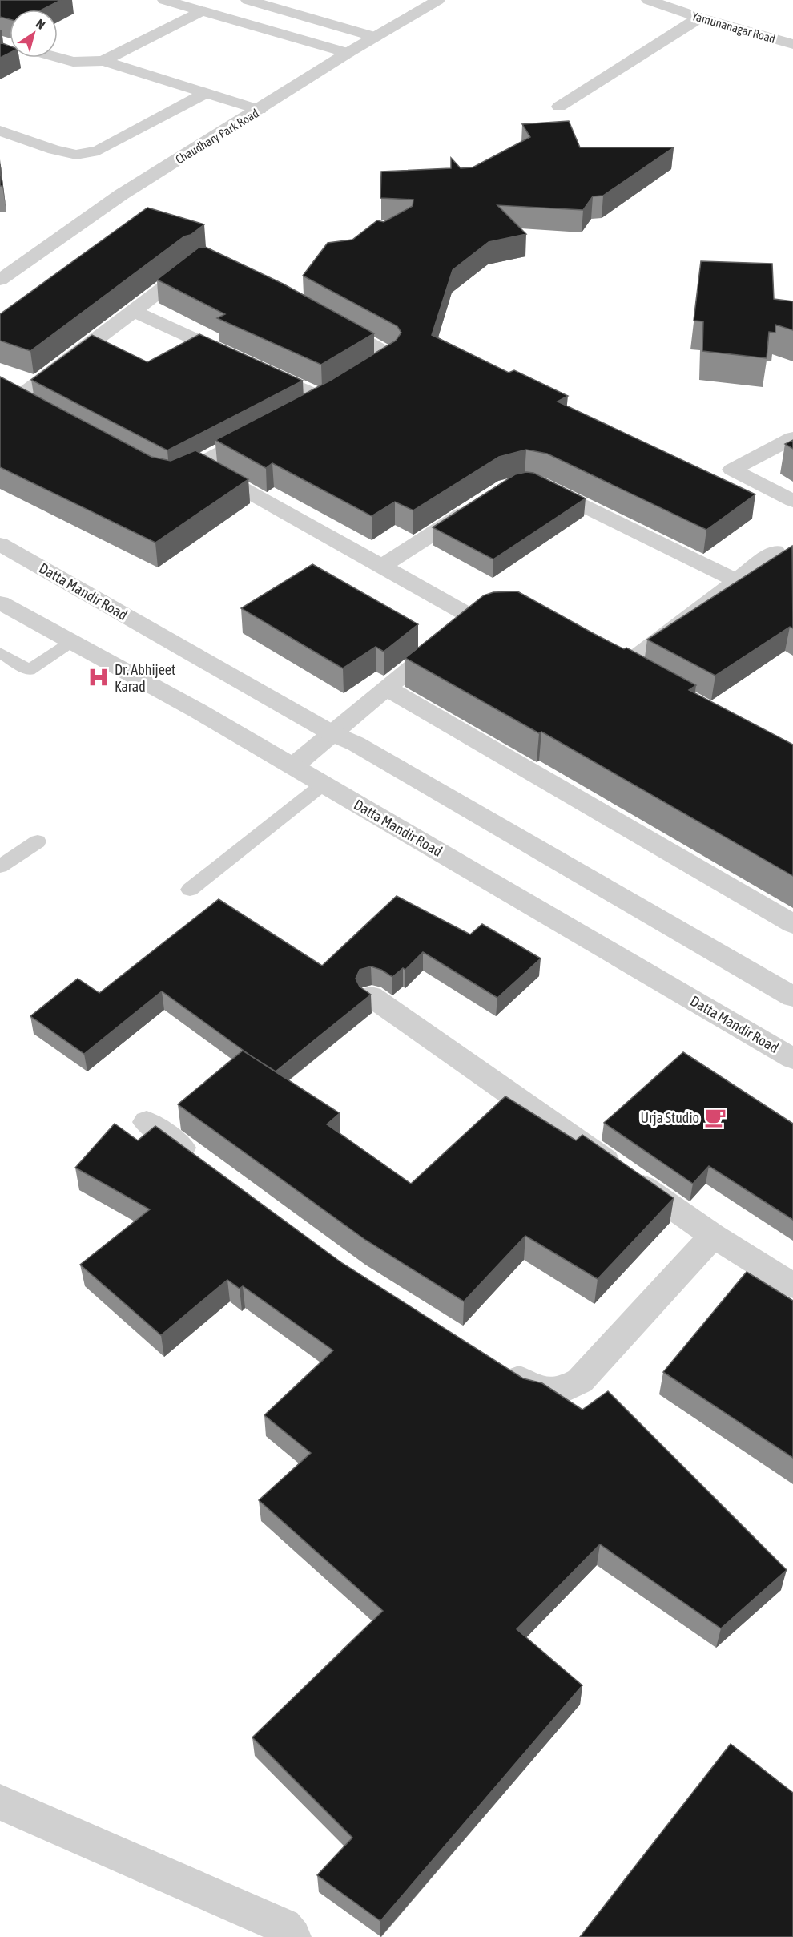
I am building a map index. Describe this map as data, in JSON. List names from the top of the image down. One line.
{"streets":{"street":["Yamunanagar Road","Chaudhary Park Road","Datta Mandir Road"]},"places":{"hospital":["Dr. Abhijeet Karad"],"cafe":["Urja Studio"]},"north":"top right"}
